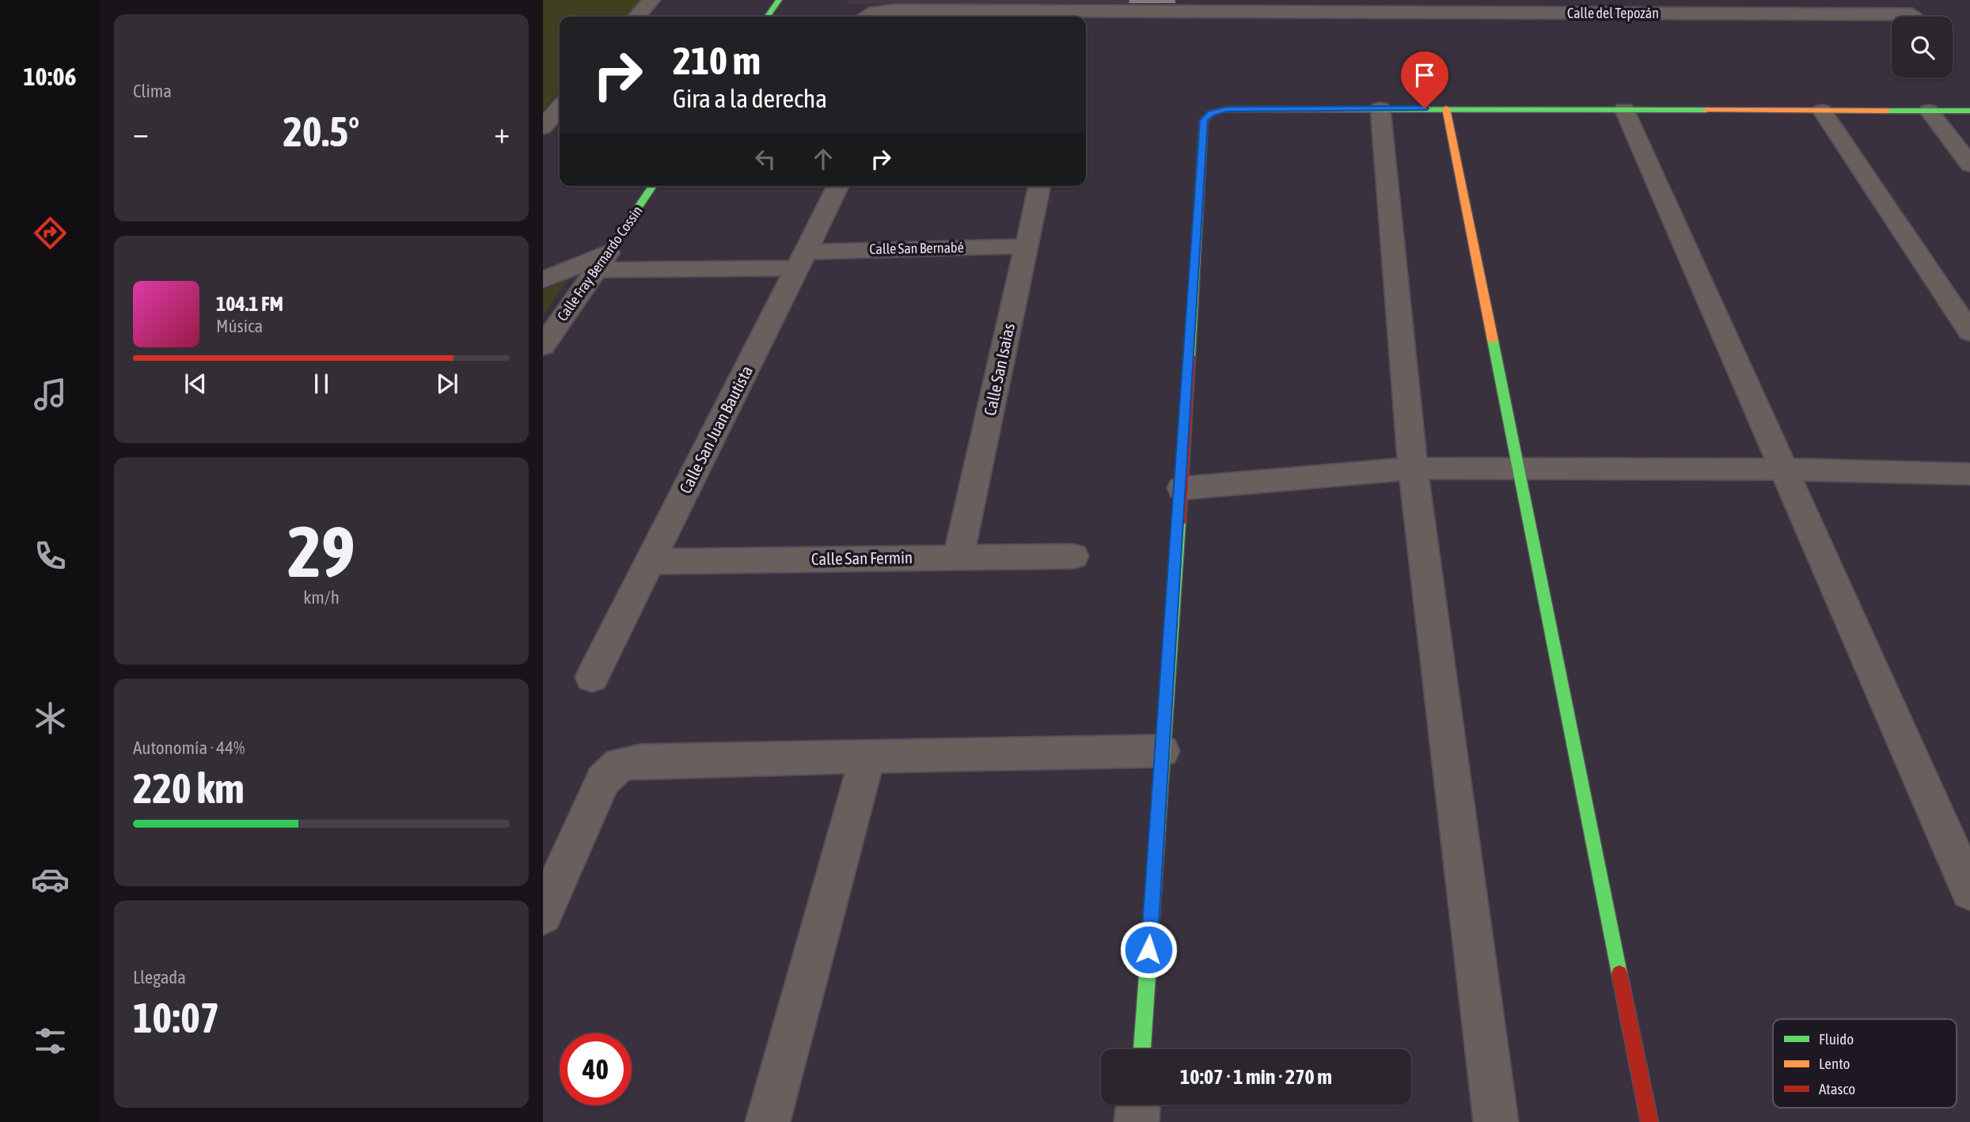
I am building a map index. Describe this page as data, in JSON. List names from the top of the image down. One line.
{"streets":{"street":["Calle del Tepozán","Calle San Bernabé","Calle Fray Bernardo Cossin","Calle San Isaias","Calle San Juan Bautista","Calle San Fermin"]},"crossings":[["Calle San Bernabé","Calle Fray Bernardo Cossin"],["Calle San Bernabé","Calle San Isaias"],["Calle San Bernabé","Calle San Juan Bautista"],["Calle San Isaias","Calle San Fermin"],["Calle San Juan Bautista","Calle San Fermin"]],"legend":["Fluido","Lento","Atasco"],"page":{"tabs":"10:06","tile":["Clima",["29","km/h"],["Autonomía · 44%","220 km"],["Llegada","10:07"]],"turn":["210 m","Gira a la derecha"],"heat":["−","20.5°","+"],"song":["104.1 FM","Música"],"limit":"40","trip":"10:07 · 1 min · 270 m"}}
